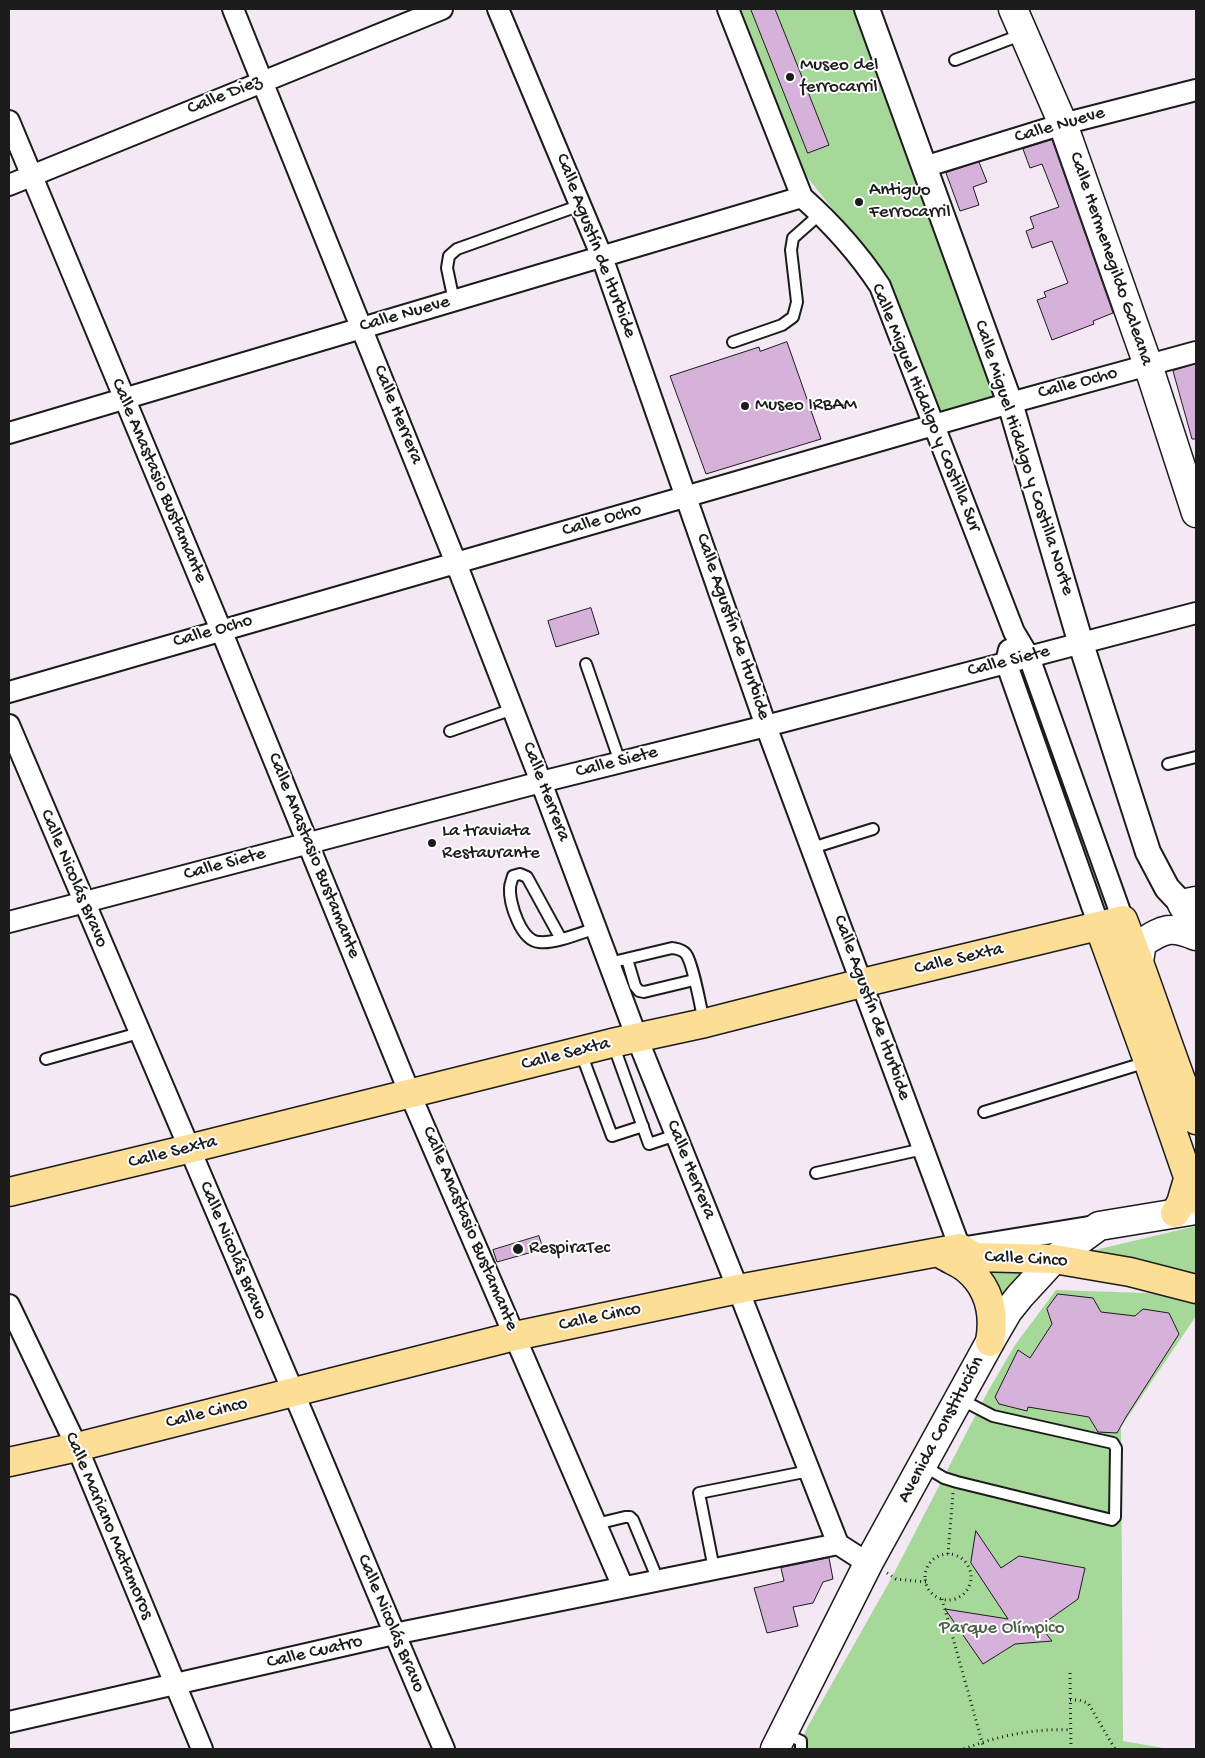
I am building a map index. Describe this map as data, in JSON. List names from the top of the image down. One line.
{"streets":{"main road":["Calle Hermenegildo Galeana","Calle Sexta","Calle Cinco","Avenida Constitución"],"street":["Calle Diez","Calle Nueve","Calle Agustín de Iturbide","Calle Ocho","Calle Miguel Hidalgo y Costilla Sur","Calle Herrera","Calle Miguel Hidalgo y Costilla Norte","Calle Anastasio Bustamante","Calle Siete","Calle Nicolás Bravo","Calle Mariano Matamoros","Calle Cuatro"]},"crossings":[["Calle Diez","Calle Herrera"],["Calle Diez","Calle Anastasio Bustamante"],["Calle Nueve","Calle Agustín de Iturbide"],["Calle Nueve","Calle Hermenegildo Galeana"],["Calle Nueve","Calle Miguel Hidalgo y Costilla Sur"],["Calle Nueve","Calle Herrera"],["Calle Nueve","Calle Miguel Hidalgo y Costilla Norte"],["Calle Nueve","Calle Anastasio Bustamante"],["Calle Agustín de Iturbide","Calle Ocho"],["Calle Agustín de Iturbide","Calle Siete"],["Calle Agustín de Iturbide","Calle Sexta"],["Calle Agustín de Iturbide","Calle Cinco"],["Calle Hermenegildo Galeana","Calle Ocho"],["Calle Ocho","Calle Miguel Hidalgo y Costilla Sur"],["Calle Ocho","Calle Herrera"],["Calle Ocho","Calle Miguel Hidalgo y Costilla Norte"],["Calle Ocho","Calle Anastasio Bustamante"],["Calle Miguel Hidalgo y Costilla Sur","Calle Siete"],["Calle Miguel Hidalgo y Costilla Sur","Calle Sexta"],["Calle Herrera","Calle Siete"],["Calle Herrera","Calle Sexta"],["Calle Herrera","Calle Cinco"],["Calle Herrera","Calle Cuatro"],["Calle Miguel Hidalgo y Costilla Norte","Calle Siete"],["Calle Anastasio Bustamante","Calle Siete"],["Calle Anastasio Bustamante","Calle Sexta"],["Calle Anastasio Bustamante","Calle Cinco"],["Calle Anastasio Bustamante","Calle Cuatro"],["Calle Siete","Calle Nicolás Bravo"],["Calle Nicolás Bravo","Calle Sexta"],["Calle Nicolás Bravo","Calle Cinco"],["Calle Nicolás Bravo","Calle Cuatro"],["Calle Cinco","Avenida Constitución"],["Calle Cinco","Calle Mariano Matamoros"],["Calle Mariano Matamoros","Calle Cuatro"]],"parks":["Parque Olímpico"],"places":["Museo del ferrocarril","Antiguo Ferrocarril","Museo IRBAM","La traviata Restaurante","RespiraTec"]}
